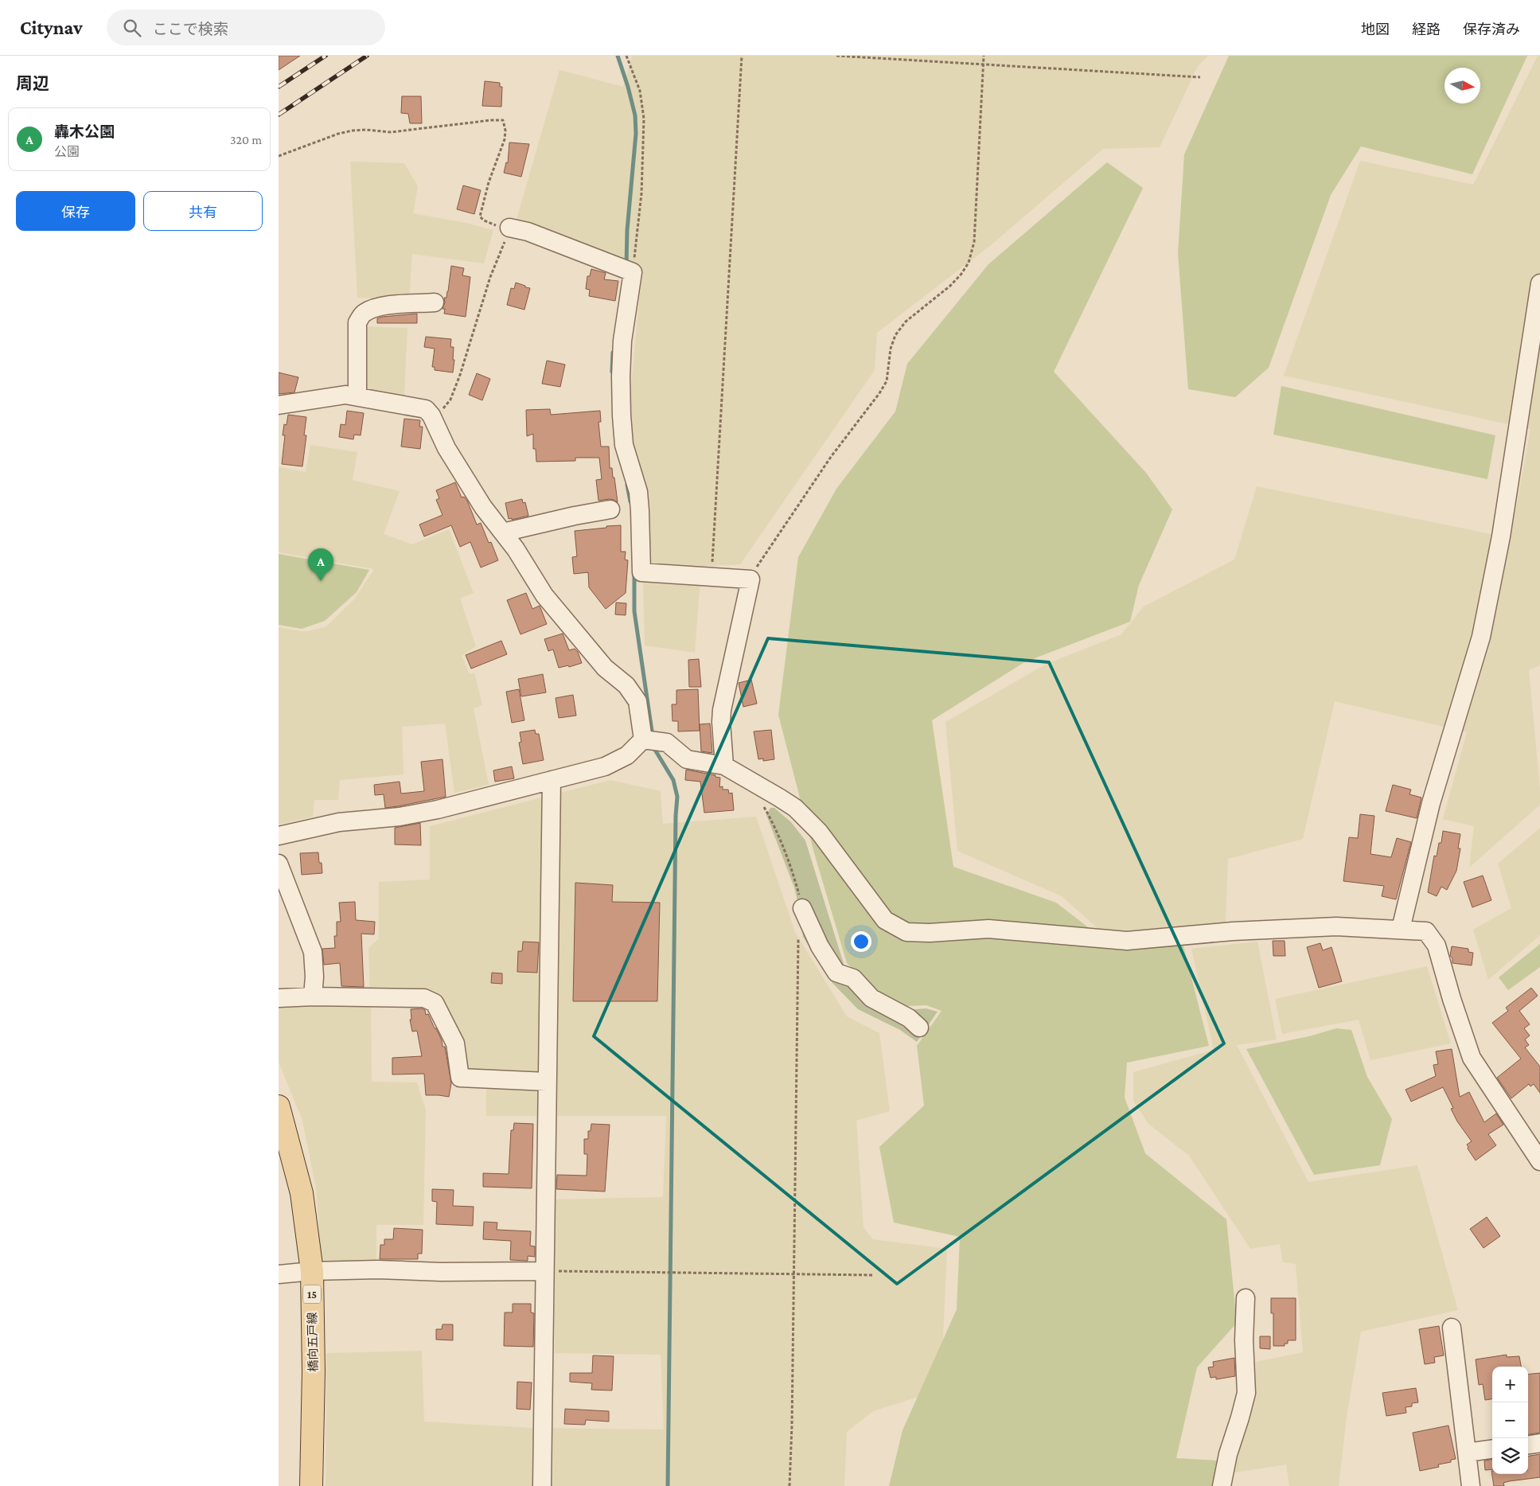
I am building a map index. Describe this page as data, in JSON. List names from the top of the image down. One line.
{"streets":{"main road":["15","橋向五戸線"]},"north":"right","page":{"header":"Citynav","search":"ここで検索","nav":["地図","経路","保存済み"],"heading":"周辺","list":[{"mark":"A","name":"轟木公園","note":"公園","value":"320 m"}],"buttons":["保存","共有"],"pins":"A","map_buttons":["+","−"]}}
